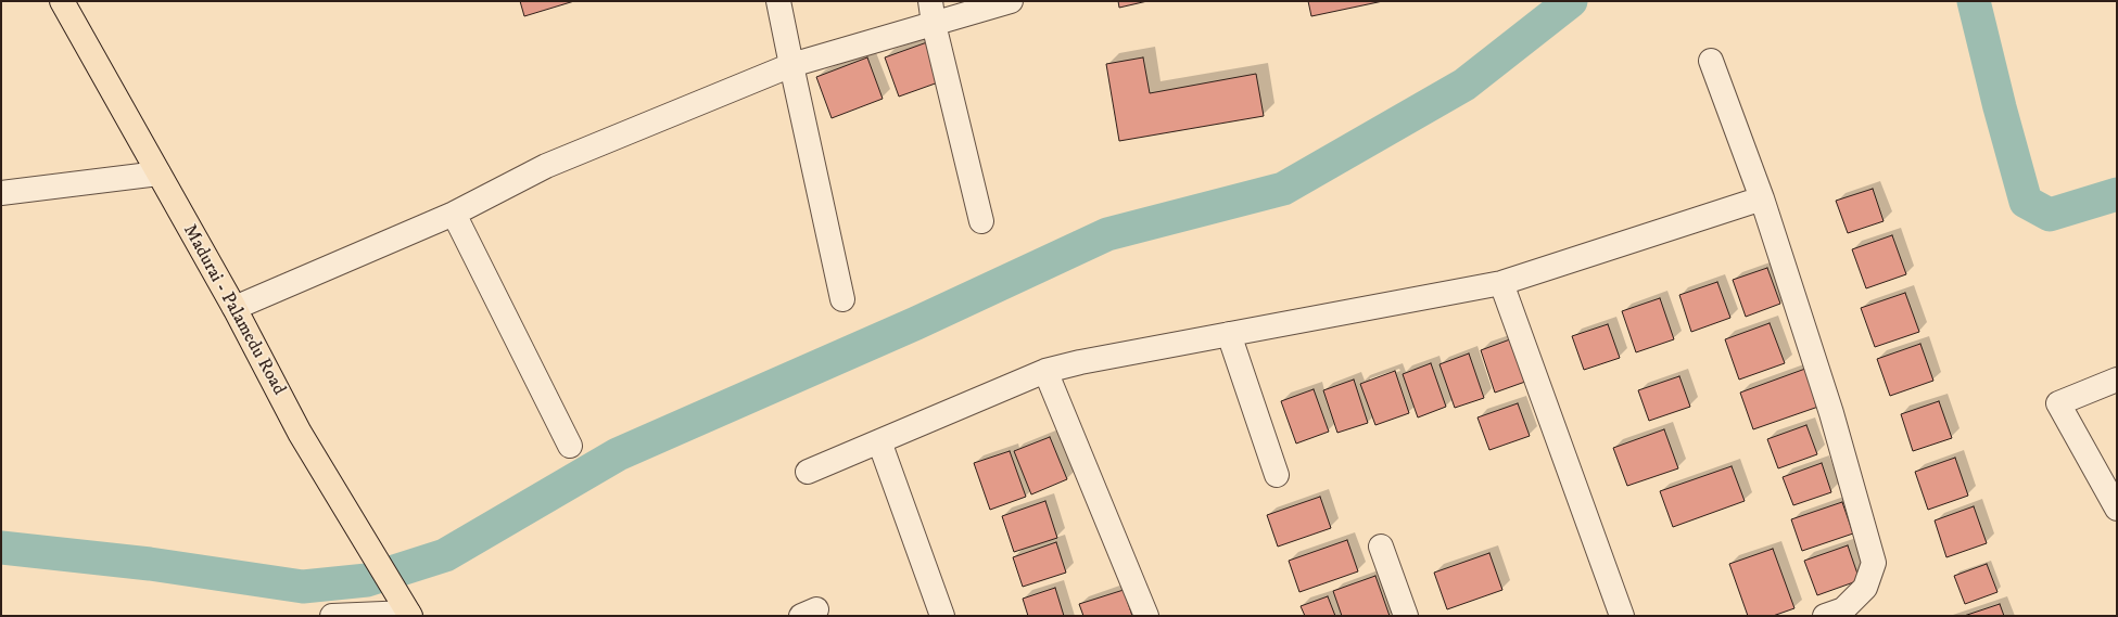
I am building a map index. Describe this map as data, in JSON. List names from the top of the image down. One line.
{"streets":{"main road":["Madurai - Palamedu Road"]}}
